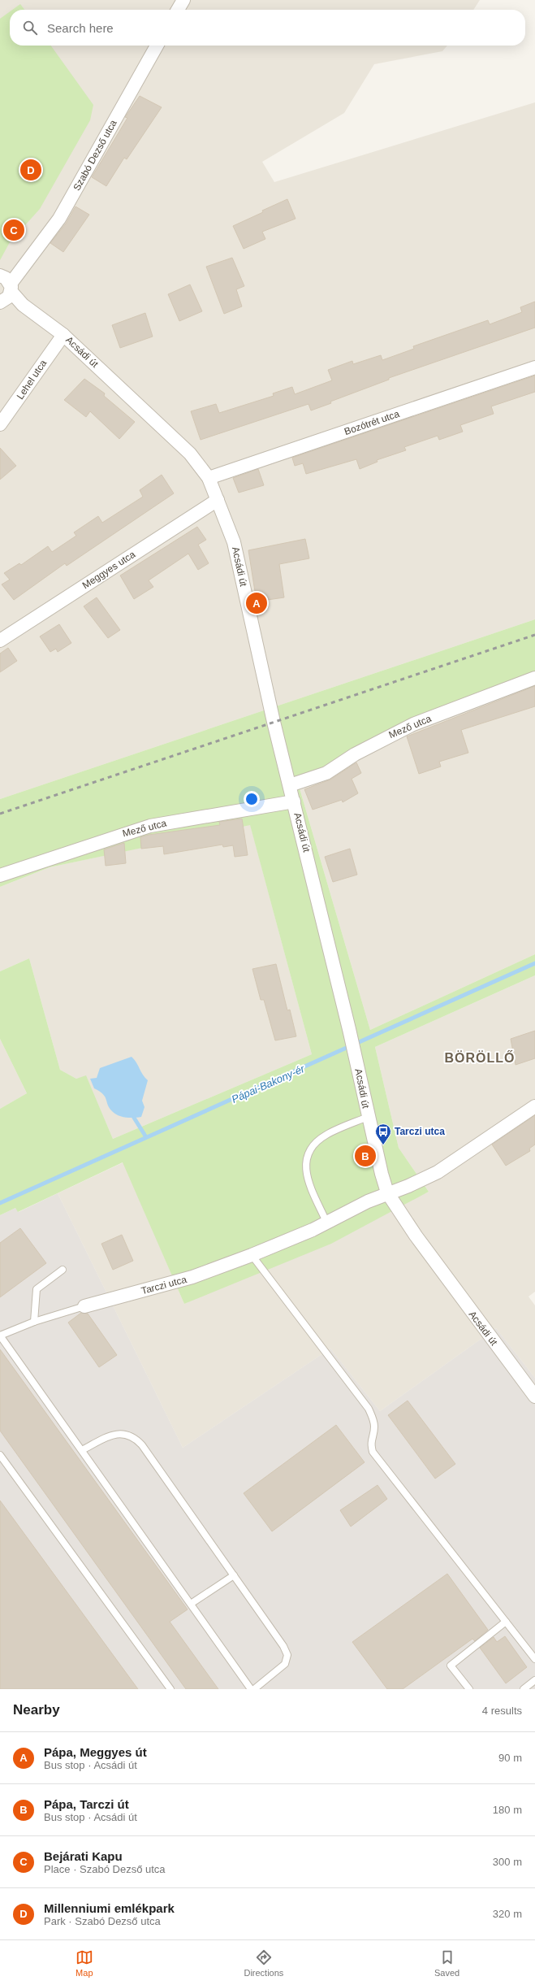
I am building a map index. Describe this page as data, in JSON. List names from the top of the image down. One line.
{"streets":{"street":["Szabó Dezső utca","Acsádi út","Lehel utca","Bozótrét utca","Meggyes utca","Mező utca","Tarczi utca"]},"crossings":[["Szabó Dezső utca","Acsádi út"],["Acsádi út","Lehel utca"],["Acsádi út","Bozótrét utca"],["Acsádi út","Meggyes utca"],["Acsádi út","Mező utca"],["Acsádi út","Tarczi utca"]],"districts":["BÖRÖLLŐ"],"water":["Pápai-Bakony-ér"],"places":{"bus stop":["Tarczi utca"]},"page":{"search":"Search here","pins":["D","C","A","B"],"heading":["Nearby","4 results"],"list":[{"mark":"A","name":"Pápa, Meggyes út","note":"Bus stop · Acsádi út","value":"90 m"},{"mark":"B","name":"Pápa, Tarczi út","note":"Bus stop · Acsádi út","value":"180 m"},{"mark":"C","name":"Bejárati Kapu","note":"Place · Szabó Dezső utca","value":"300 m"},{"mark":"D","name":"Millenniumi emlékpark","note":"Park · Szabó Dezső utca","value":"320 m"}],"nav":["Map","Directions","Saved"]}}
